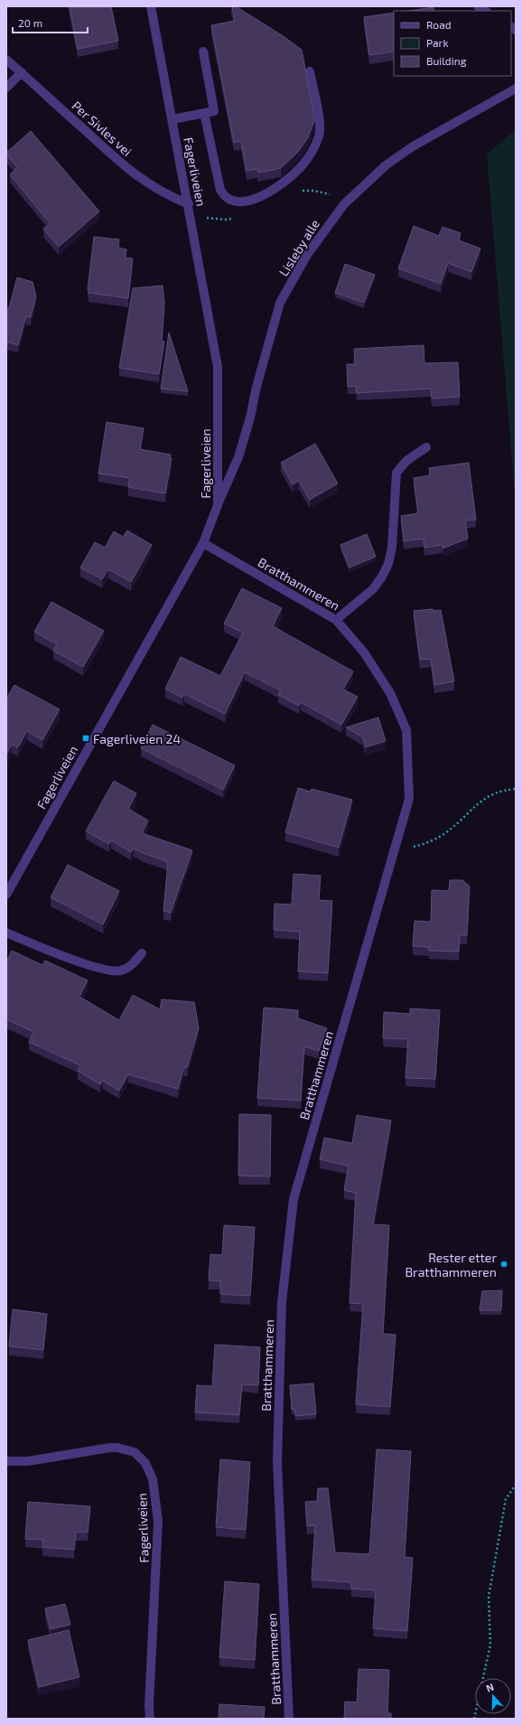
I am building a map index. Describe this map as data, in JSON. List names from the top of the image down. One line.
{"streets":{"street":["Per Sivles vei","Fagerliveien","Lisleby alle","Bratthammeren"]},"crossings":[["Per Sivles vei","Fagerliveien"],["Fagerliveien","Lisleby alle"],["Fagerliveien","Bratthammeren"]],"places":{"transit":["Fagerliveien 24"],"other":["Rester etter Bratthammeren"]},"legend":["Road","Park","Building"],"scale_bar":"20 m","north":"top"}
